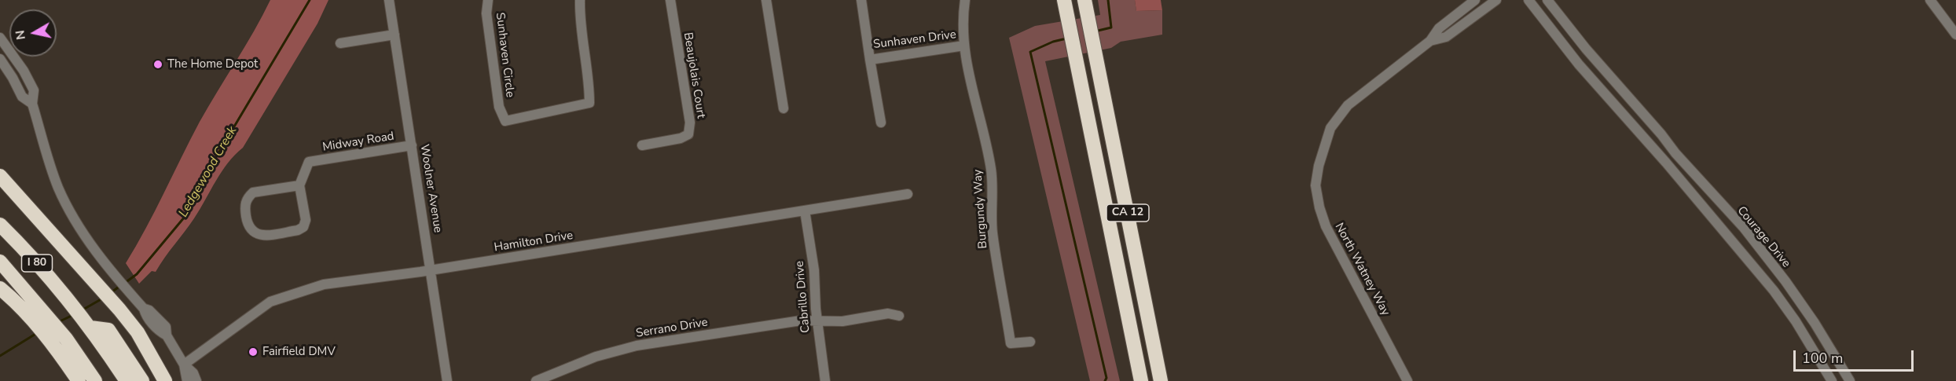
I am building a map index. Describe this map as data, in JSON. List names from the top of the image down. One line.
{"streets":{"highway":["CA 12","I 80"],"street":["Sunhaven Drive","Sunhaven Circle","Beaujolais Court","Midway Road","Woolner Avenue","Burgundy Way","Courage Drive","Hamilton Drive","North Watney Way","Cabrillo Drive","Serrano Drive"]},"crossings":[["Sunhaven Drive","Burgundy Way"],["Midway Road","Woolner Avenue"],["Woolner Avenue","Hamilton Drive"],["Hamilton Drive","Cabrillo Drive"],["Cabrillo Drive","Serrano Drive"]],"water":["Ledgewood Creek"],"places":["The Home Depot","Fairfield DMV"],"scale_bar":"100 m","north":"left"}
